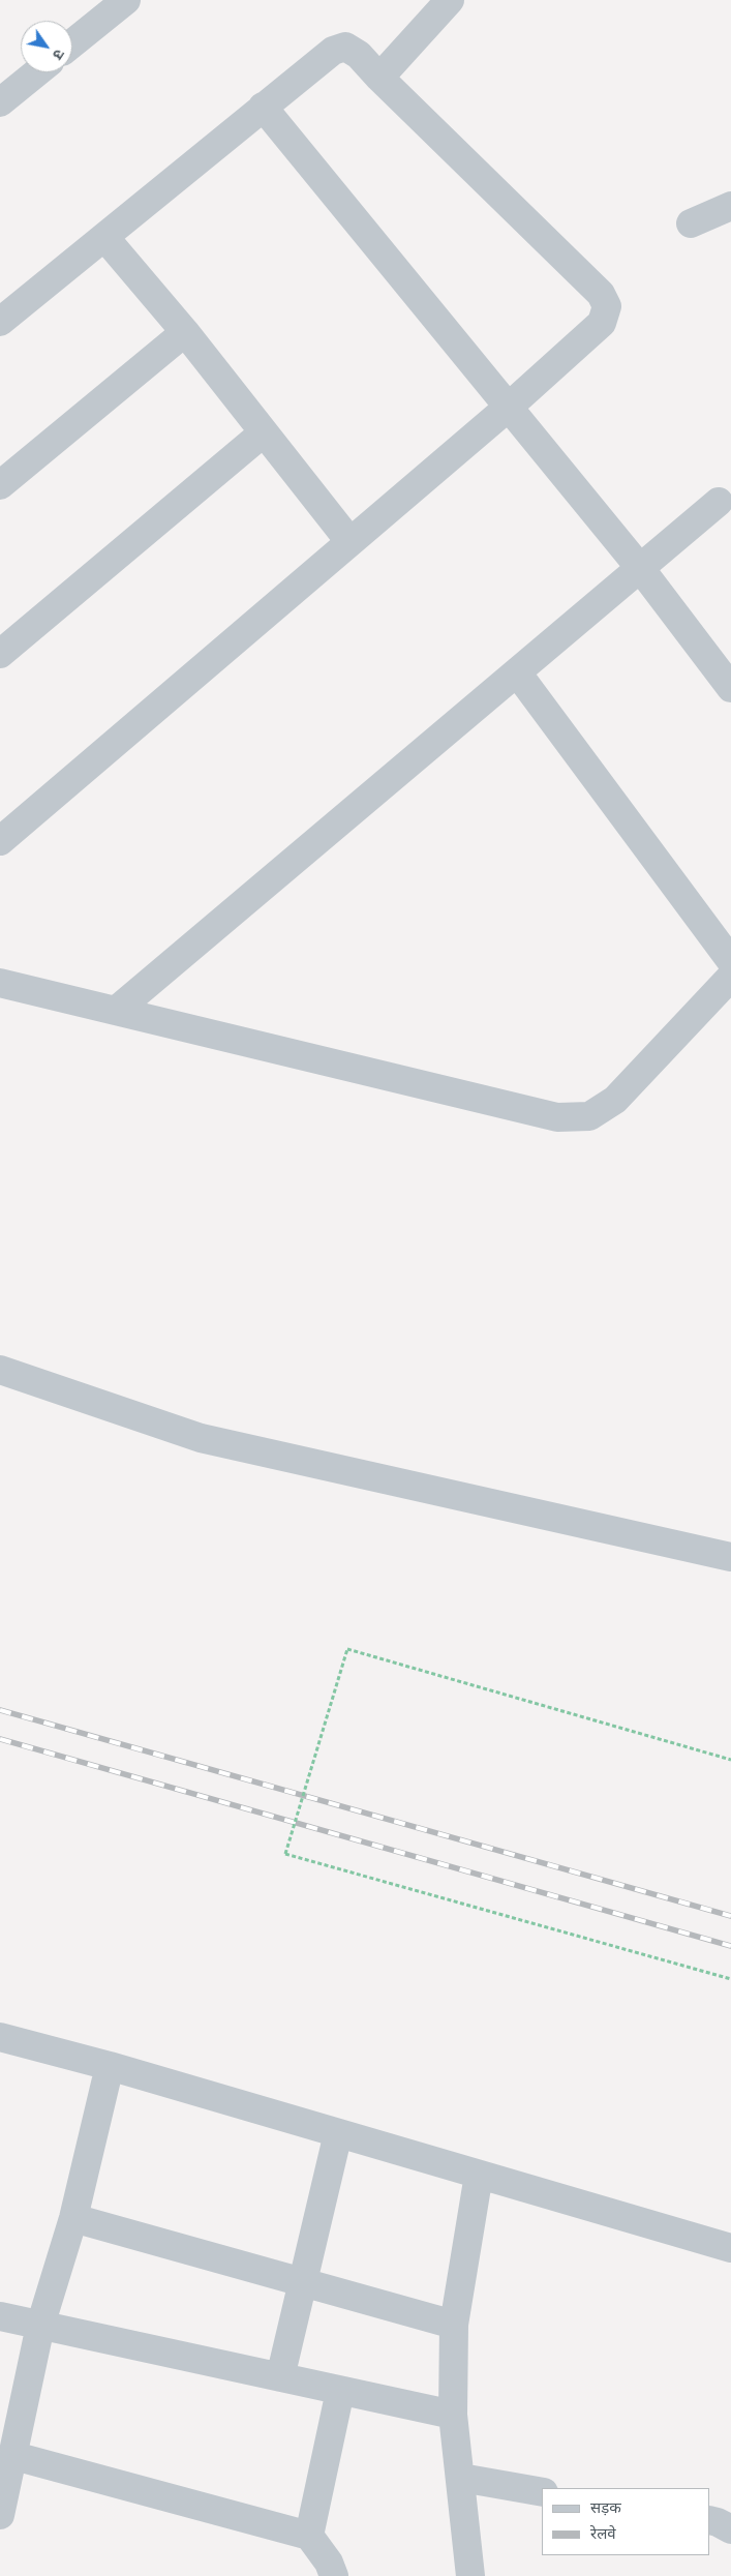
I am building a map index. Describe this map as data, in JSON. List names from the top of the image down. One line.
{"legend":["सड़क","रेलवे"],"north":"bottom right"}
